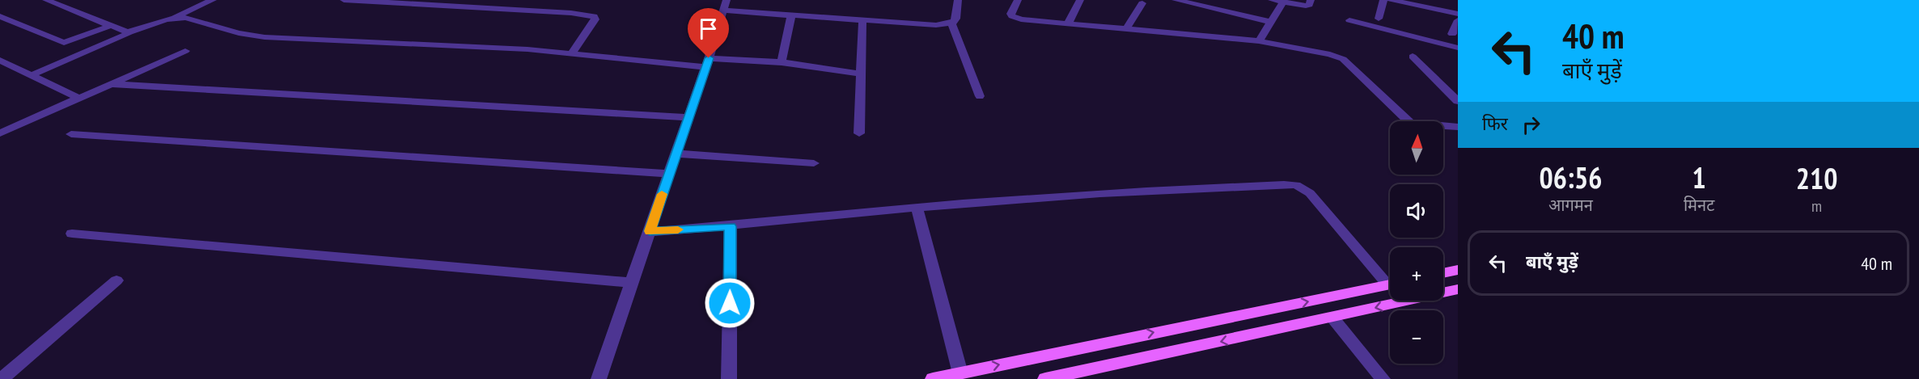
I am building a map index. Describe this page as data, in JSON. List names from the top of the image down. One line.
{"north":"top","page":{"turn":["40 m","बाएँ मुड़ें"],"then":"फिर","map_buttons":["+","−"],"eta":["06:56","आगमन","1","मिनट","210","m"],"list":[{"name":"बाएँ मुड़ें","value":"40 m"}]}}
